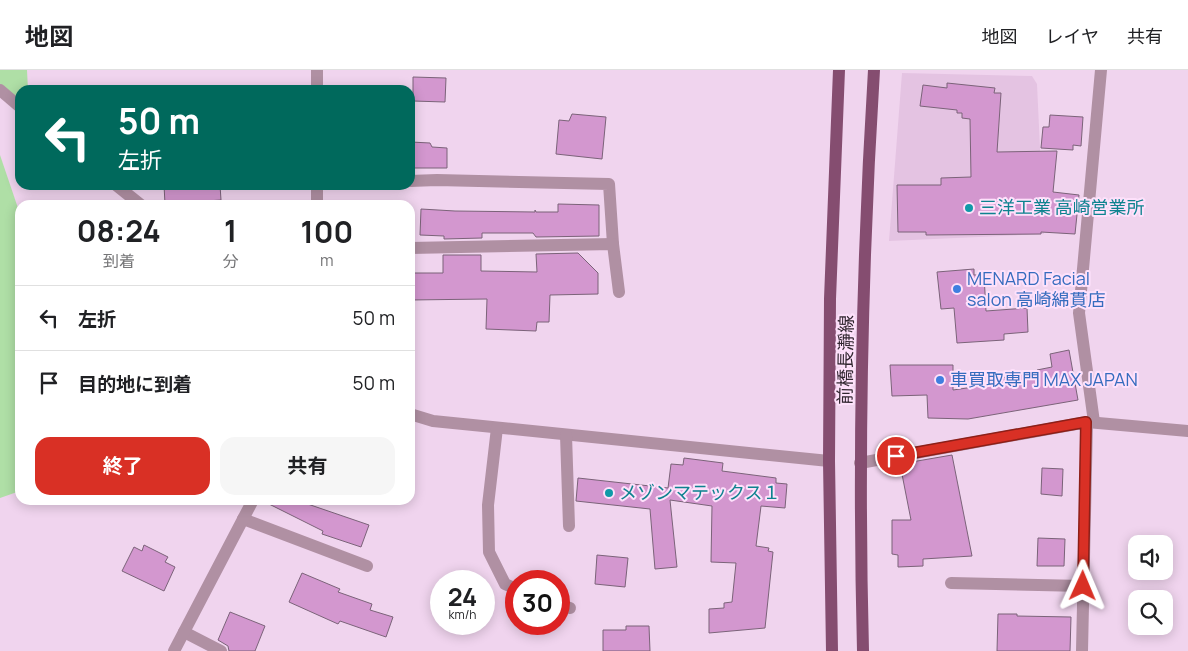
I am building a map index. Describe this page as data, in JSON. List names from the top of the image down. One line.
{"streets":{"main road":["前橋長瀞線"]},"places":["三洋工業 高崎営業所","MENARD Facial salon 高崎綿貫店","車買取専門 MAX JAPAN","メゾンマテックス１"],"page":{"header":"地図","nav":["地図","レイヤ","共有"],"turn":["50 m","左折"],"eta":["08:24","到着","1","分","100","m"],"list":[{"name":"左折","value":"50 m"},{"name":"目的地に到着","value":"50 m"}],"buttons":["終了","共有"],"speed":"24 km/h","limit":"30"}}
